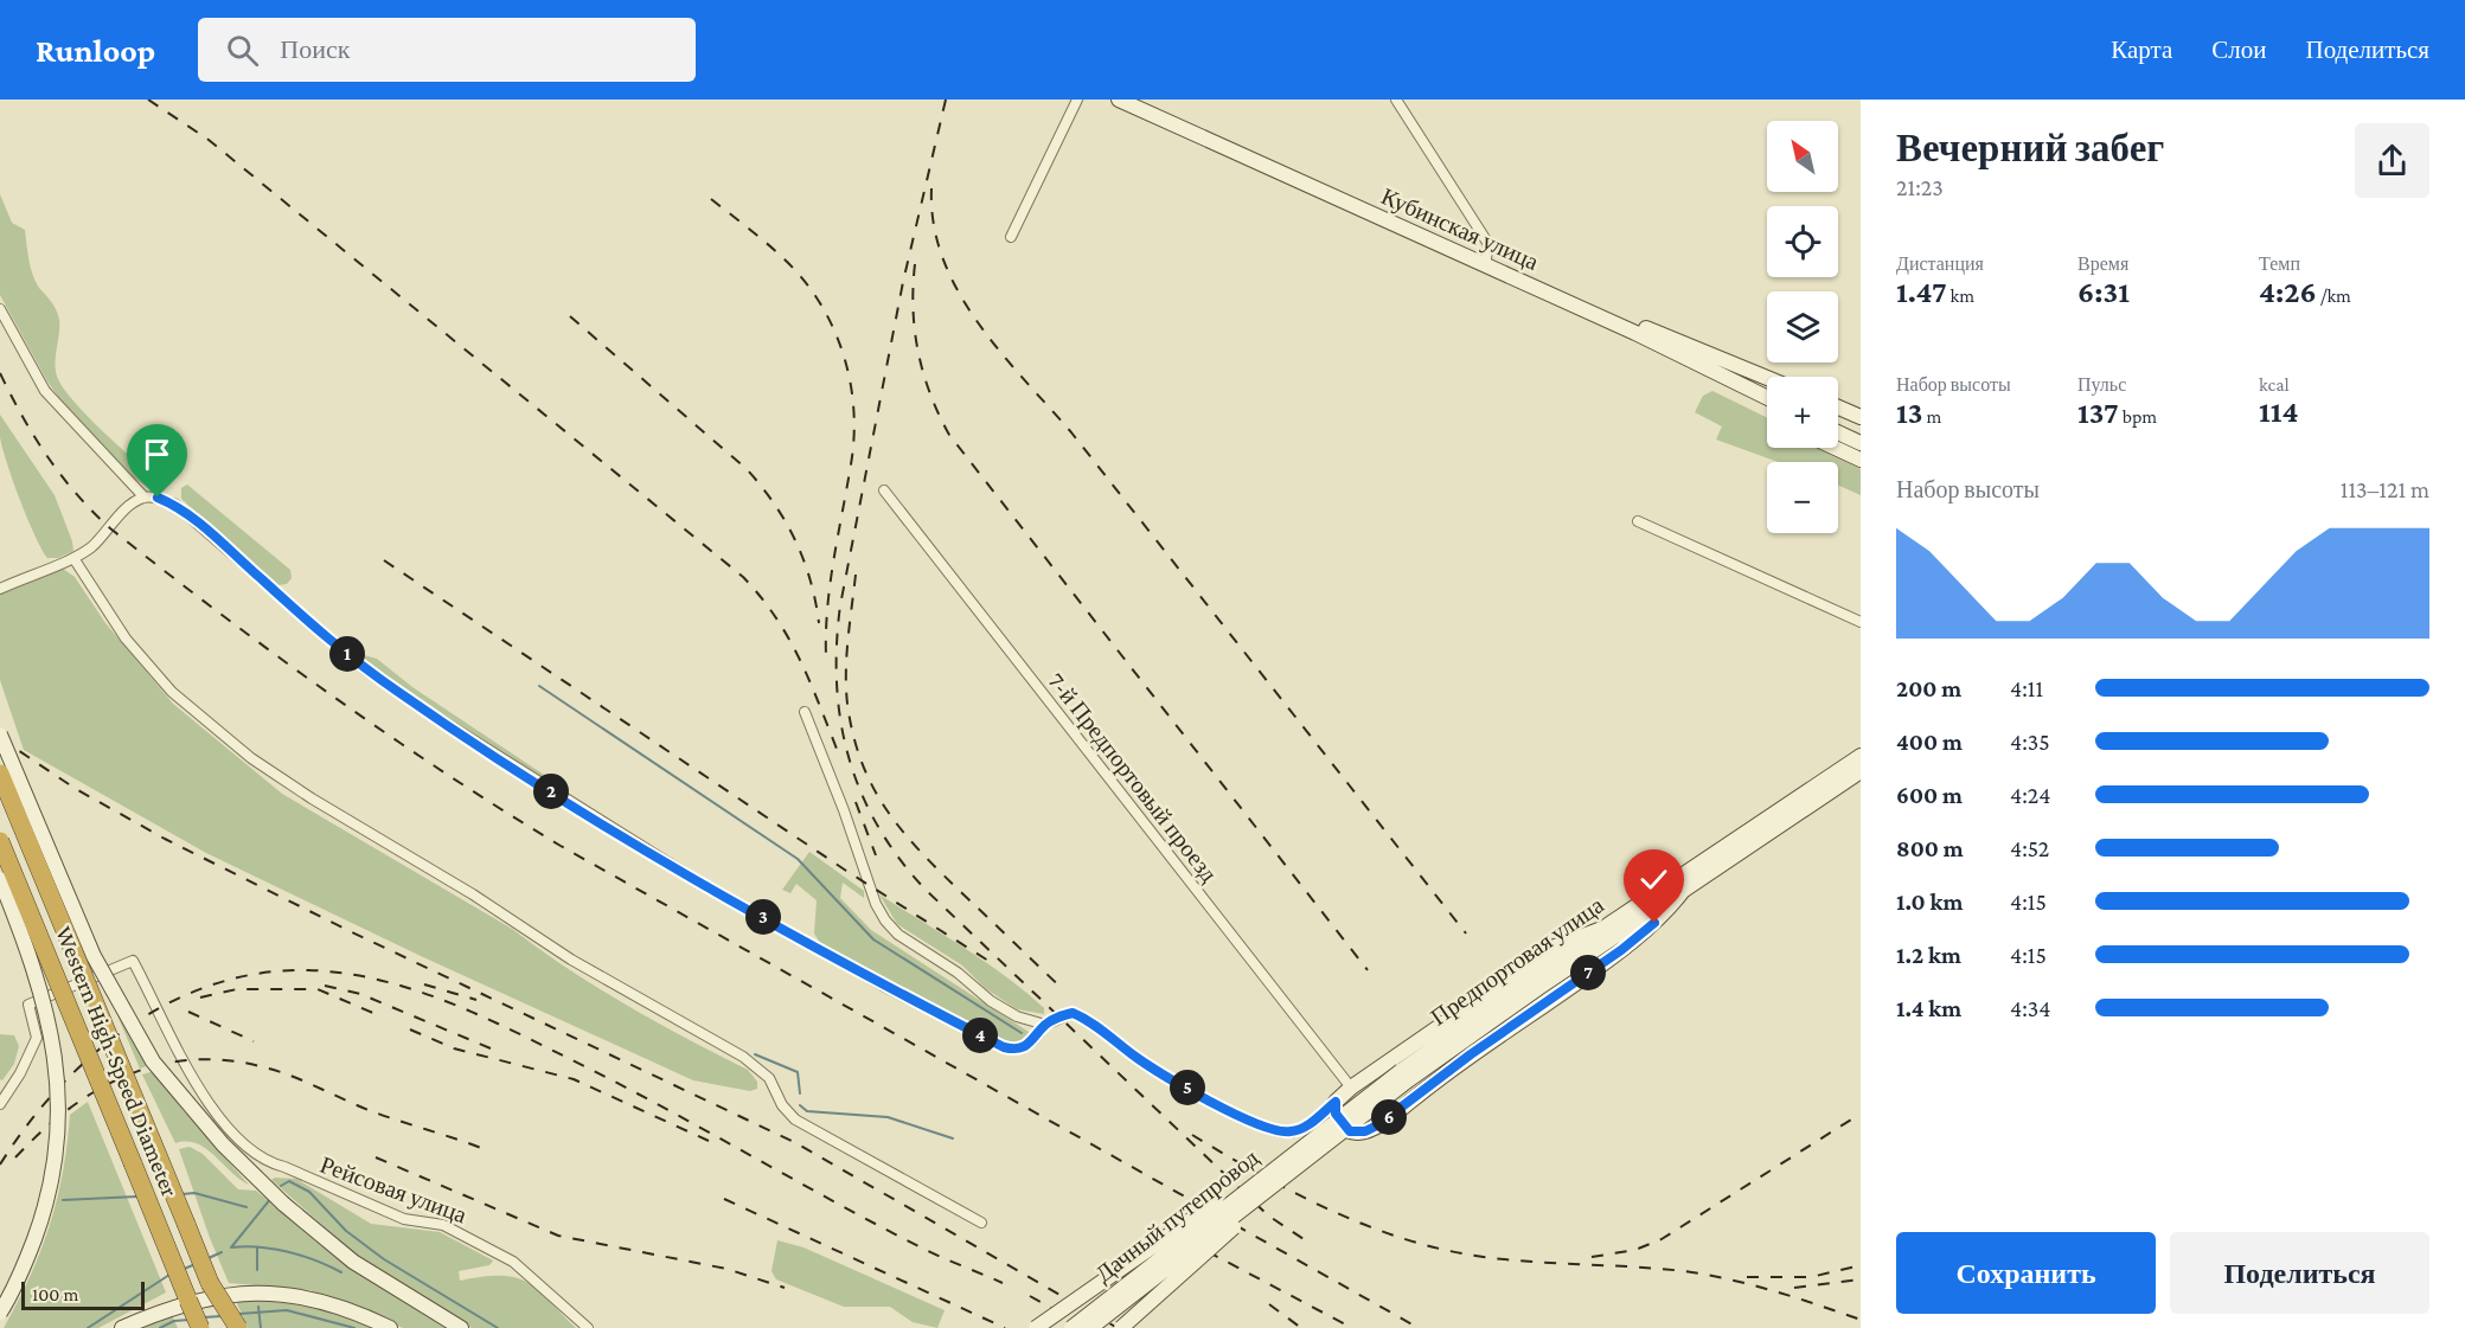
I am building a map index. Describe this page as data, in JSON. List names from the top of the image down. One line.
{"streets":{"highway":["Western High-Speed Diameter"],"main road":["Кубинская улица","Предпортовая улица","Дачный путепровод"],"street":["7-й Предпортовый проезд","Рейсовая улица"]},"crossings":[["Предпортовая улица","Дачный путепровод"]],"scale_bar":"100 m","north":"top left","page":{"header":"Runloop","search":"Поиск","nav":["Карта","Слои","Поделиться"],"heading":["Вечерний забег","21:23"],"map_buttons":["+","−"],"stats":[["Дистанция","1.47 km"],["Время","6:31"],["Темп","4:26 /km"],["Набор высоты","13 m"],["Пульс","137 bpm"],["kcal","114"]],"chart":["Набор высоты","113–121 m"],"pins":["1","2","3","7","4","5","6"],"list":[{"name":"200 m","note":"4:11"},{"name":"400 m","note":"4:35"},{"name":"600 m","note":"4:24"},{"name":"800 m","note":"4:52"},{"name":"1.0 km","note":"4:15"},{"name":"1.2 km","note":"4:15"},{"name":"1.4 km","note":"4:34"}],"buttons":["Сохранить","Поделиться"],"scale":"100 m"}}
